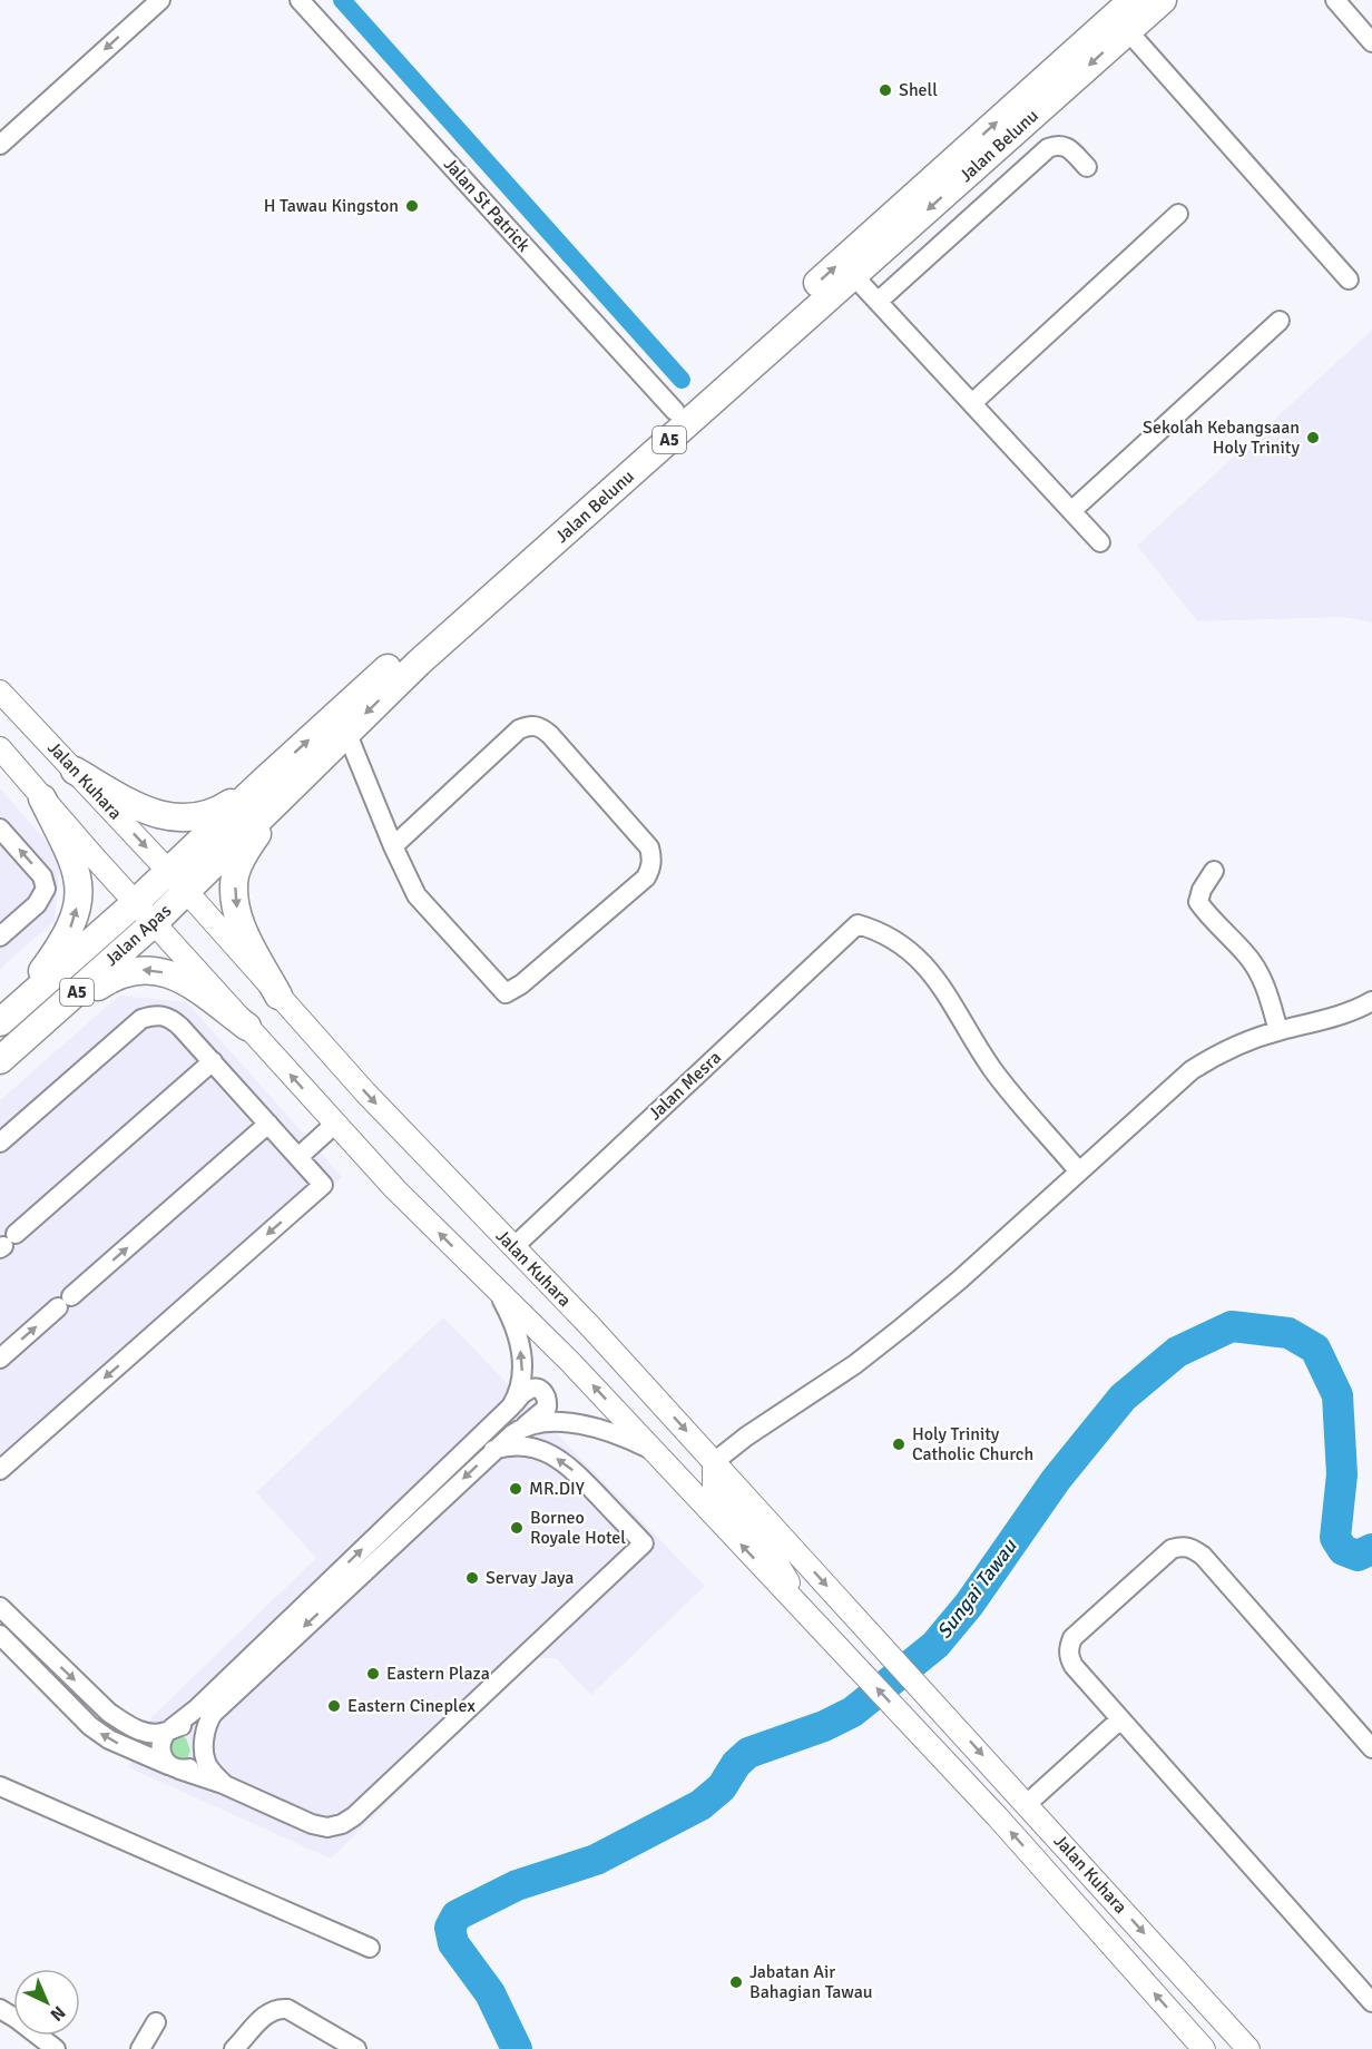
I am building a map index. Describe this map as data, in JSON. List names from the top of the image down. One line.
{"streets":{"highway":["Jalan Belunu","A5","Jalan Apas"],"main road":["Jalan Kuhara"],"street":["Jalan St Patrick","Jalan Mesra"]},"crossings":[["Jalan Belunu","Jalan St Patrick"],["Jalan Belunu","Jalan Kuhara"],["Jalan Belunu","Jalan Apas"],["Jalan Kuhara","Jalan Apas"],["Jalan Kuhara","Jalan Mesra"]],"water":["Sungai Tawau"],"places":["Shell","H Tawau Kingston","Sekolah Kebangsaan Holy Trinity","Holy Trinity Catholic Church","MR.DIY","Borneo Royale Hotel","Servay Jaya","Eastern Plaza","Eastern Cineplex","Jabatan Air Bahagian Tawau"],"north":"bottom right"}
